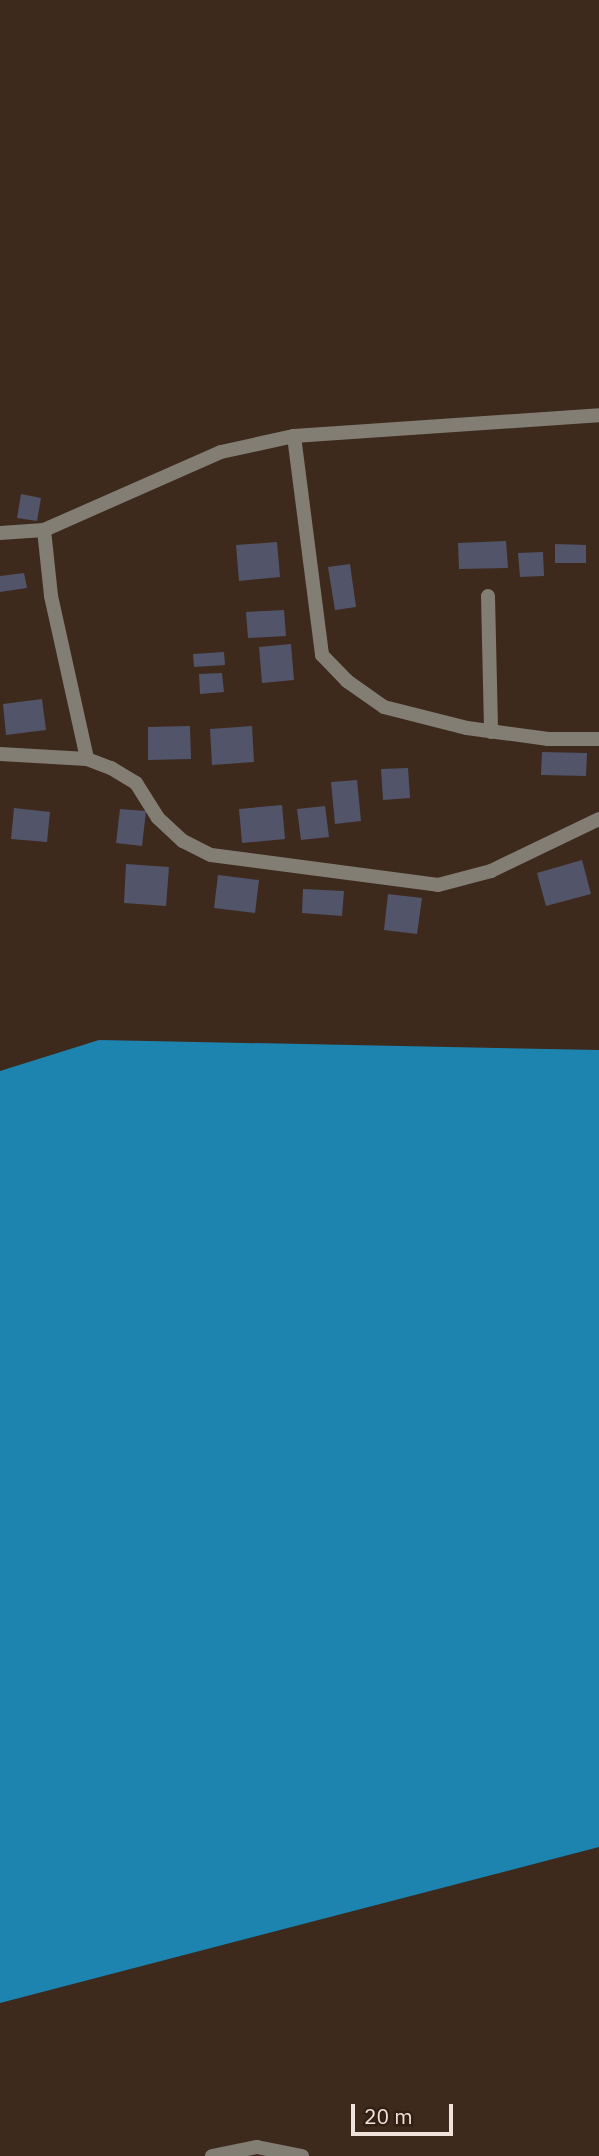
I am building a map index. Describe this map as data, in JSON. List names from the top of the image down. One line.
{"scale_bar":"20 m"}
